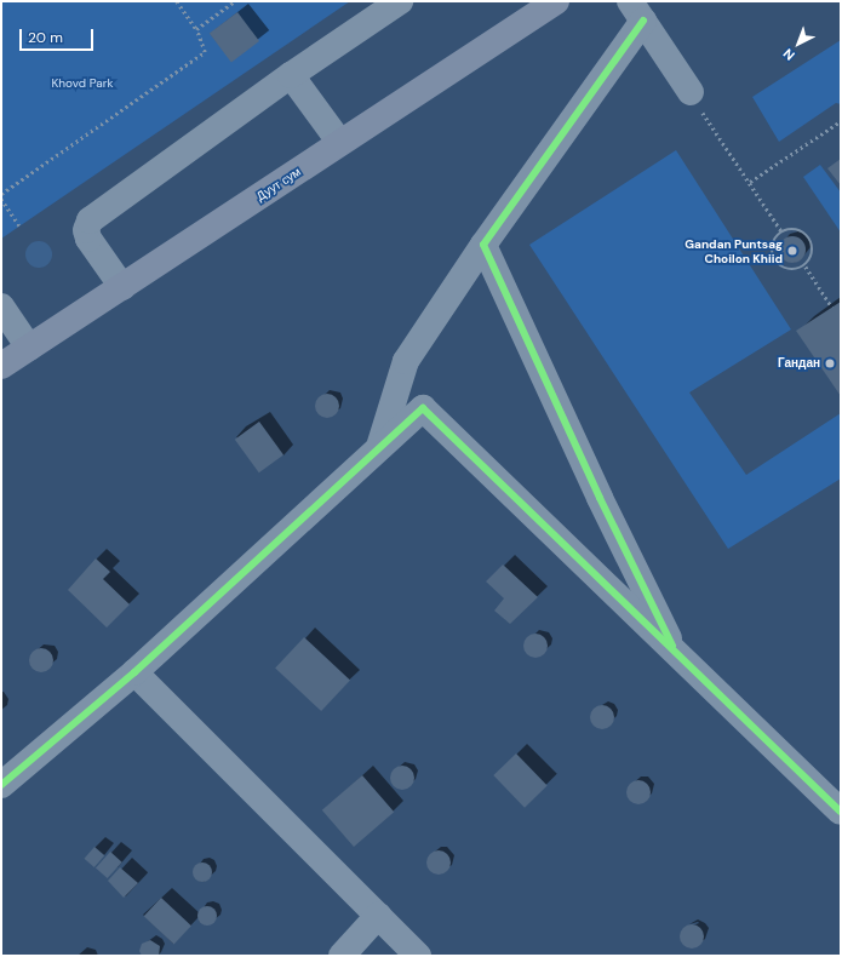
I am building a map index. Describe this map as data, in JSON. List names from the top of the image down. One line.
{"streets":{"main road":["Дуут сум"]},"parks":["Khovd Park"],"places":["Gandan Puntsag Choilon Khiid","Гандан"],"scale_bar":"20 m","north":"bottom left"}
